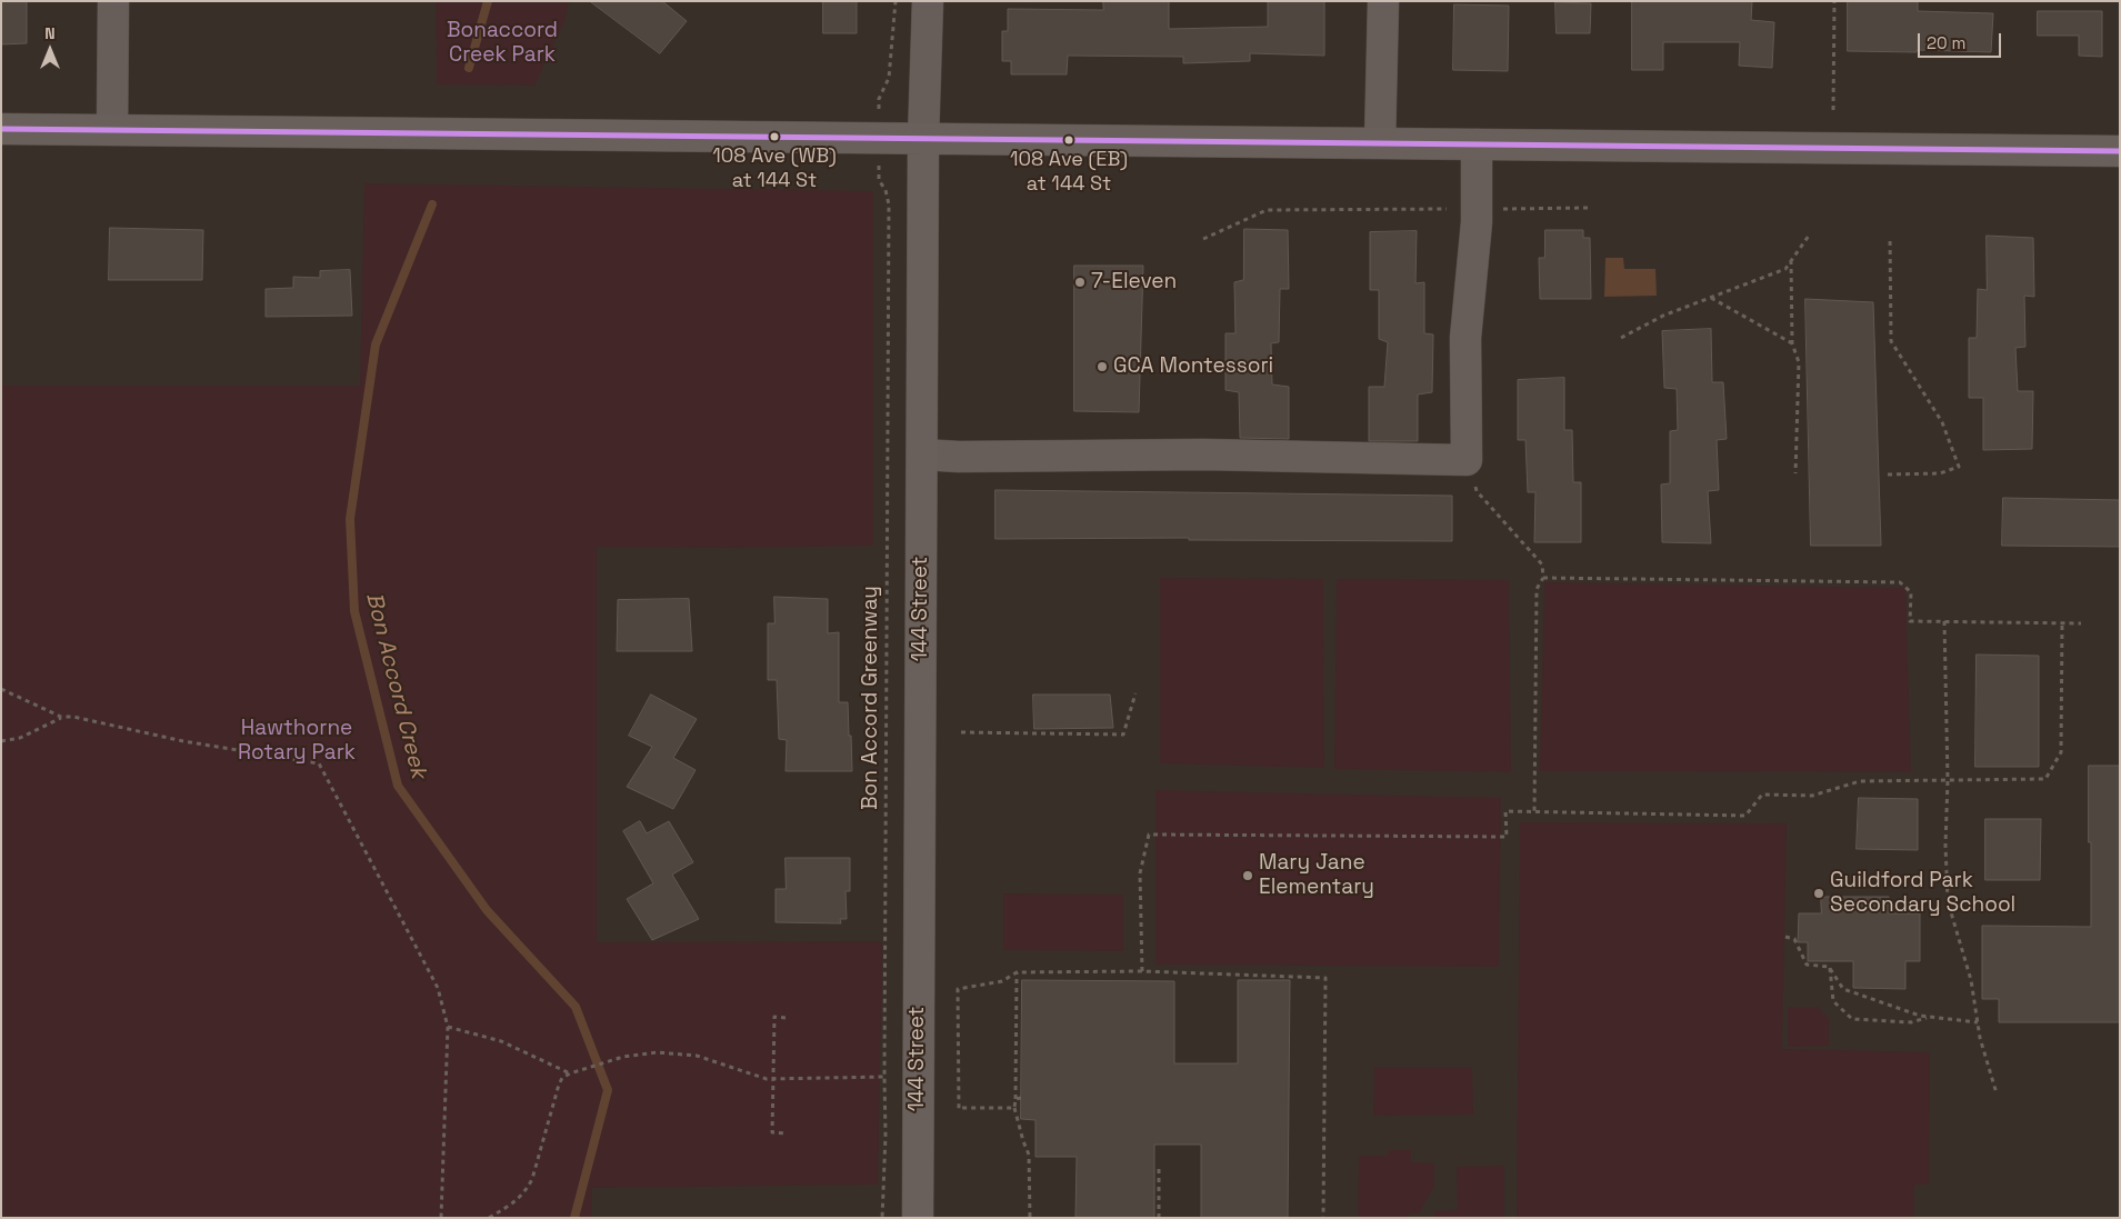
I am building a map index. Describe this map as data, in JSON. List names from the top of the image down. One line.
{"streets":{"main road":["144 Street"],"path":["Bon Accord Greenway"]},"water":["Bon Accord Creek"],"parks":["Bonaccord Creek Park","Hawthorne Rotary Park"],"places":["108 Ave (WB) at 144 St","108 Ave (EB) at 144 St","7-Eleven","GCA Montessori","Mary Jane Elementary","Guildford Park Secondary School"],"scale_bar":"20 m","north":"top"}
